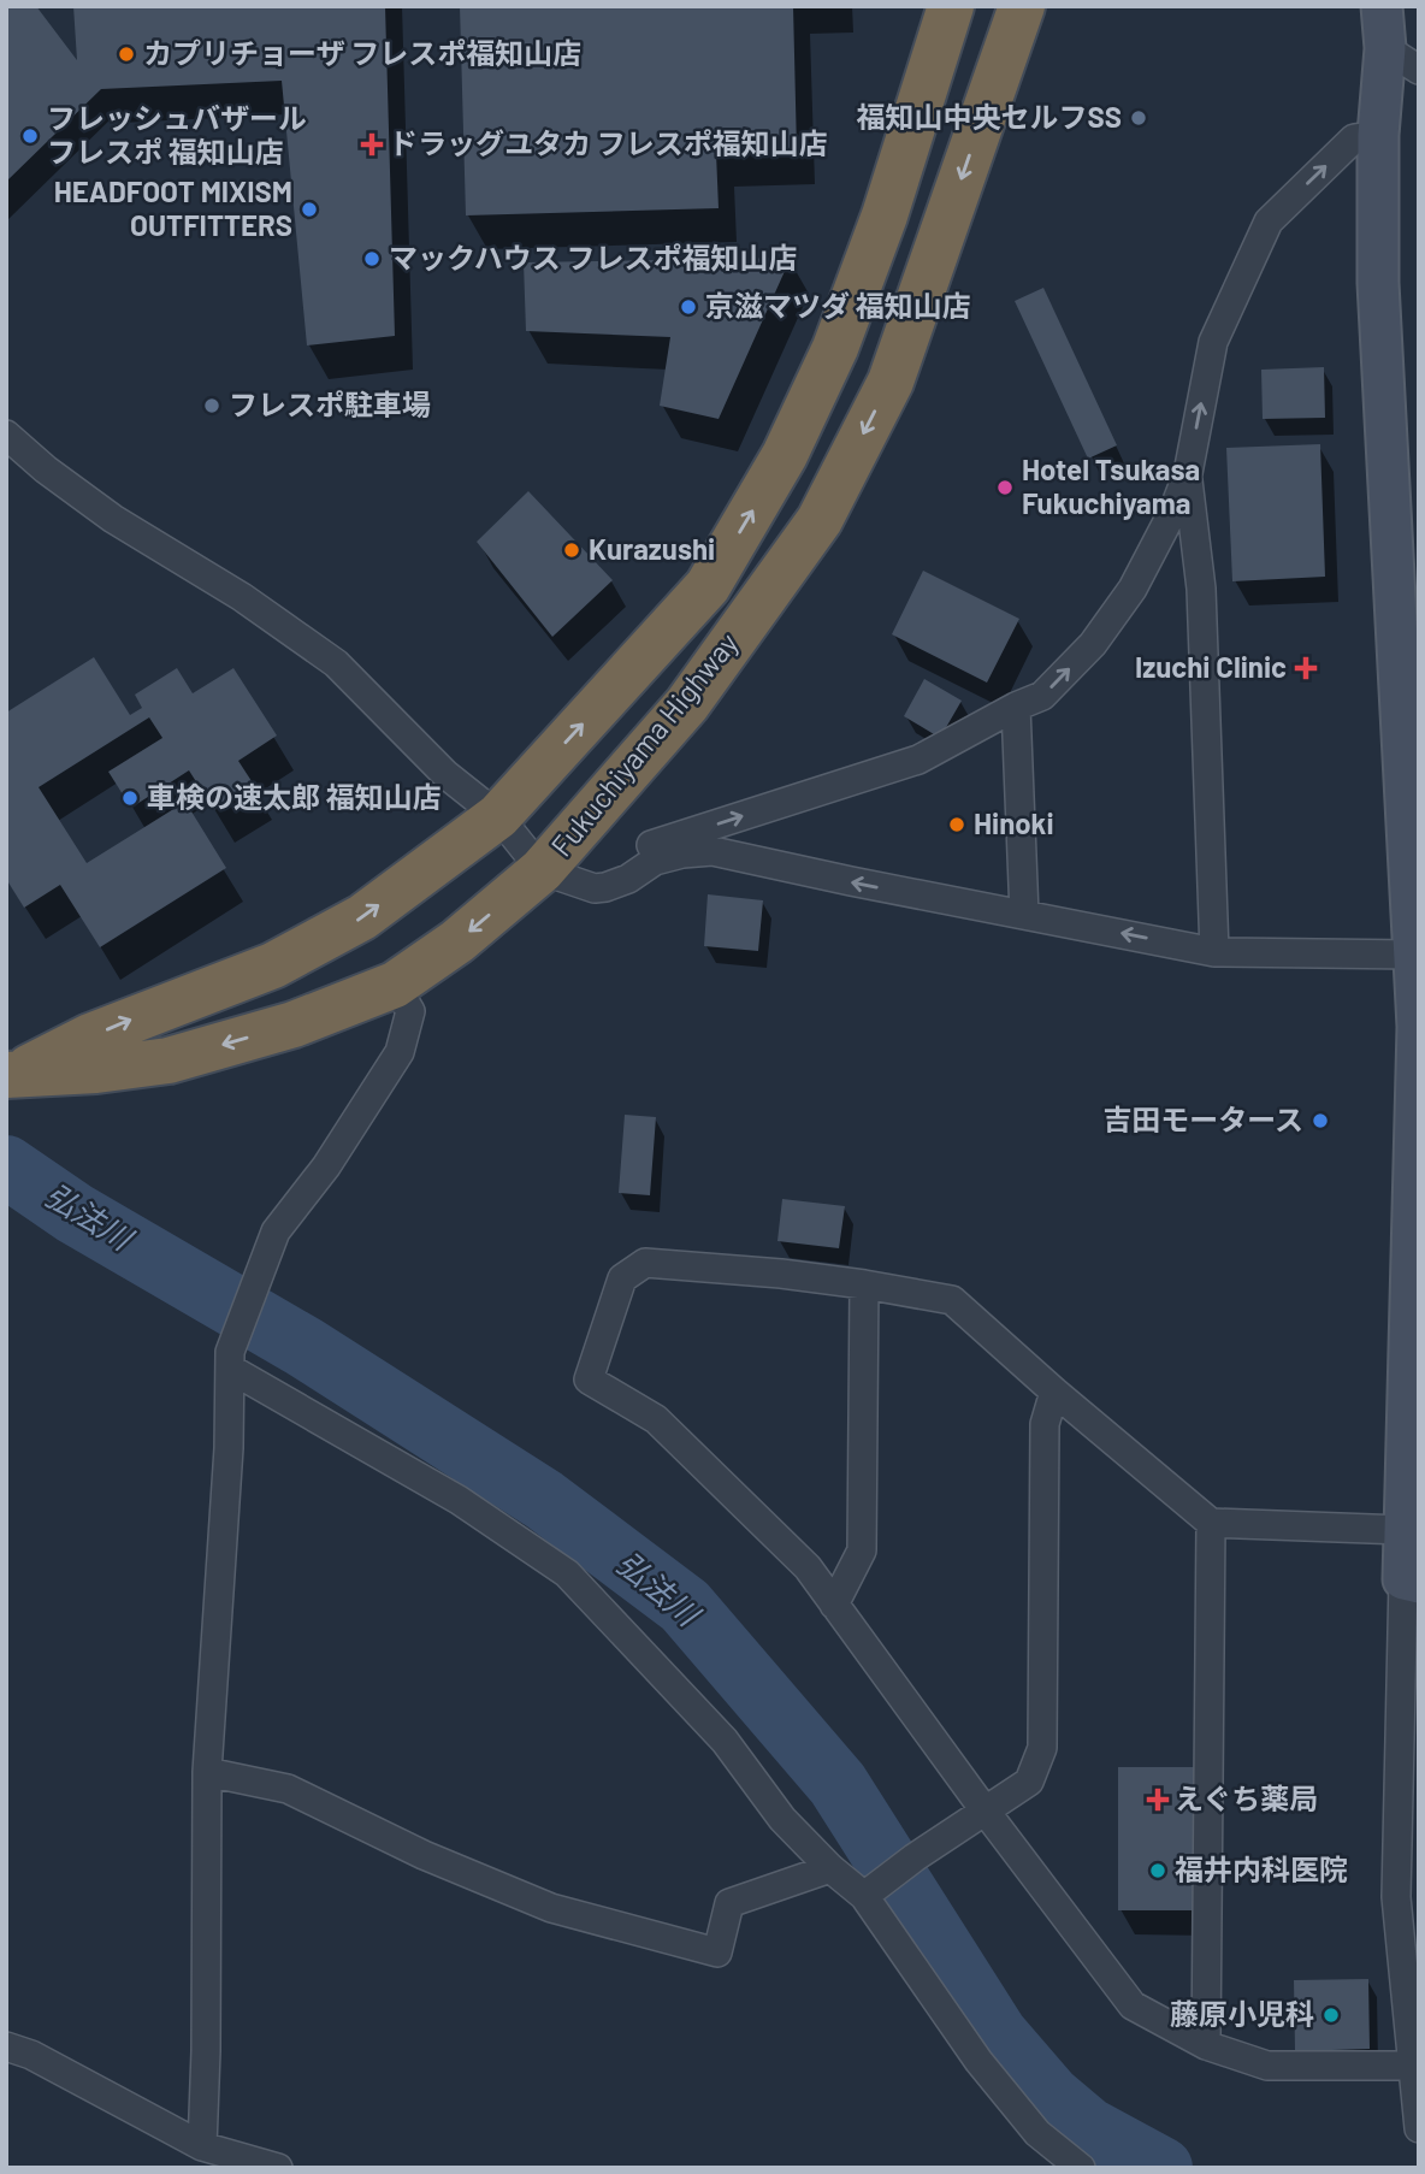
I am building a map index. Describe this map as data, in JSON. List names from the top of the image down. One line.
{"streets":{"highway":["Fukuchiyama Highway"]},"water":["弘法川"],"places":{"other":["カプリチョーザ フレスポ福知山店","福知山中央セルフSS","フレッシュバザール フレスポ 福知山店","HEADFOOT MIXISM OUTFITTERS","マックハウス フレスポ福知山店","京滋マツダ 福知山店","フレスポ駐車場","Hotel Tsukasa Fukuchiyama","Kurazushi","車検の速太郎 福知山店","Hinoki","吉田モータース","福井内科医院","藤原小児科"],"health":["ドラッグユタカ フレスポ福知山店","Izuchi Clinic","えぐち薬局"]}}
